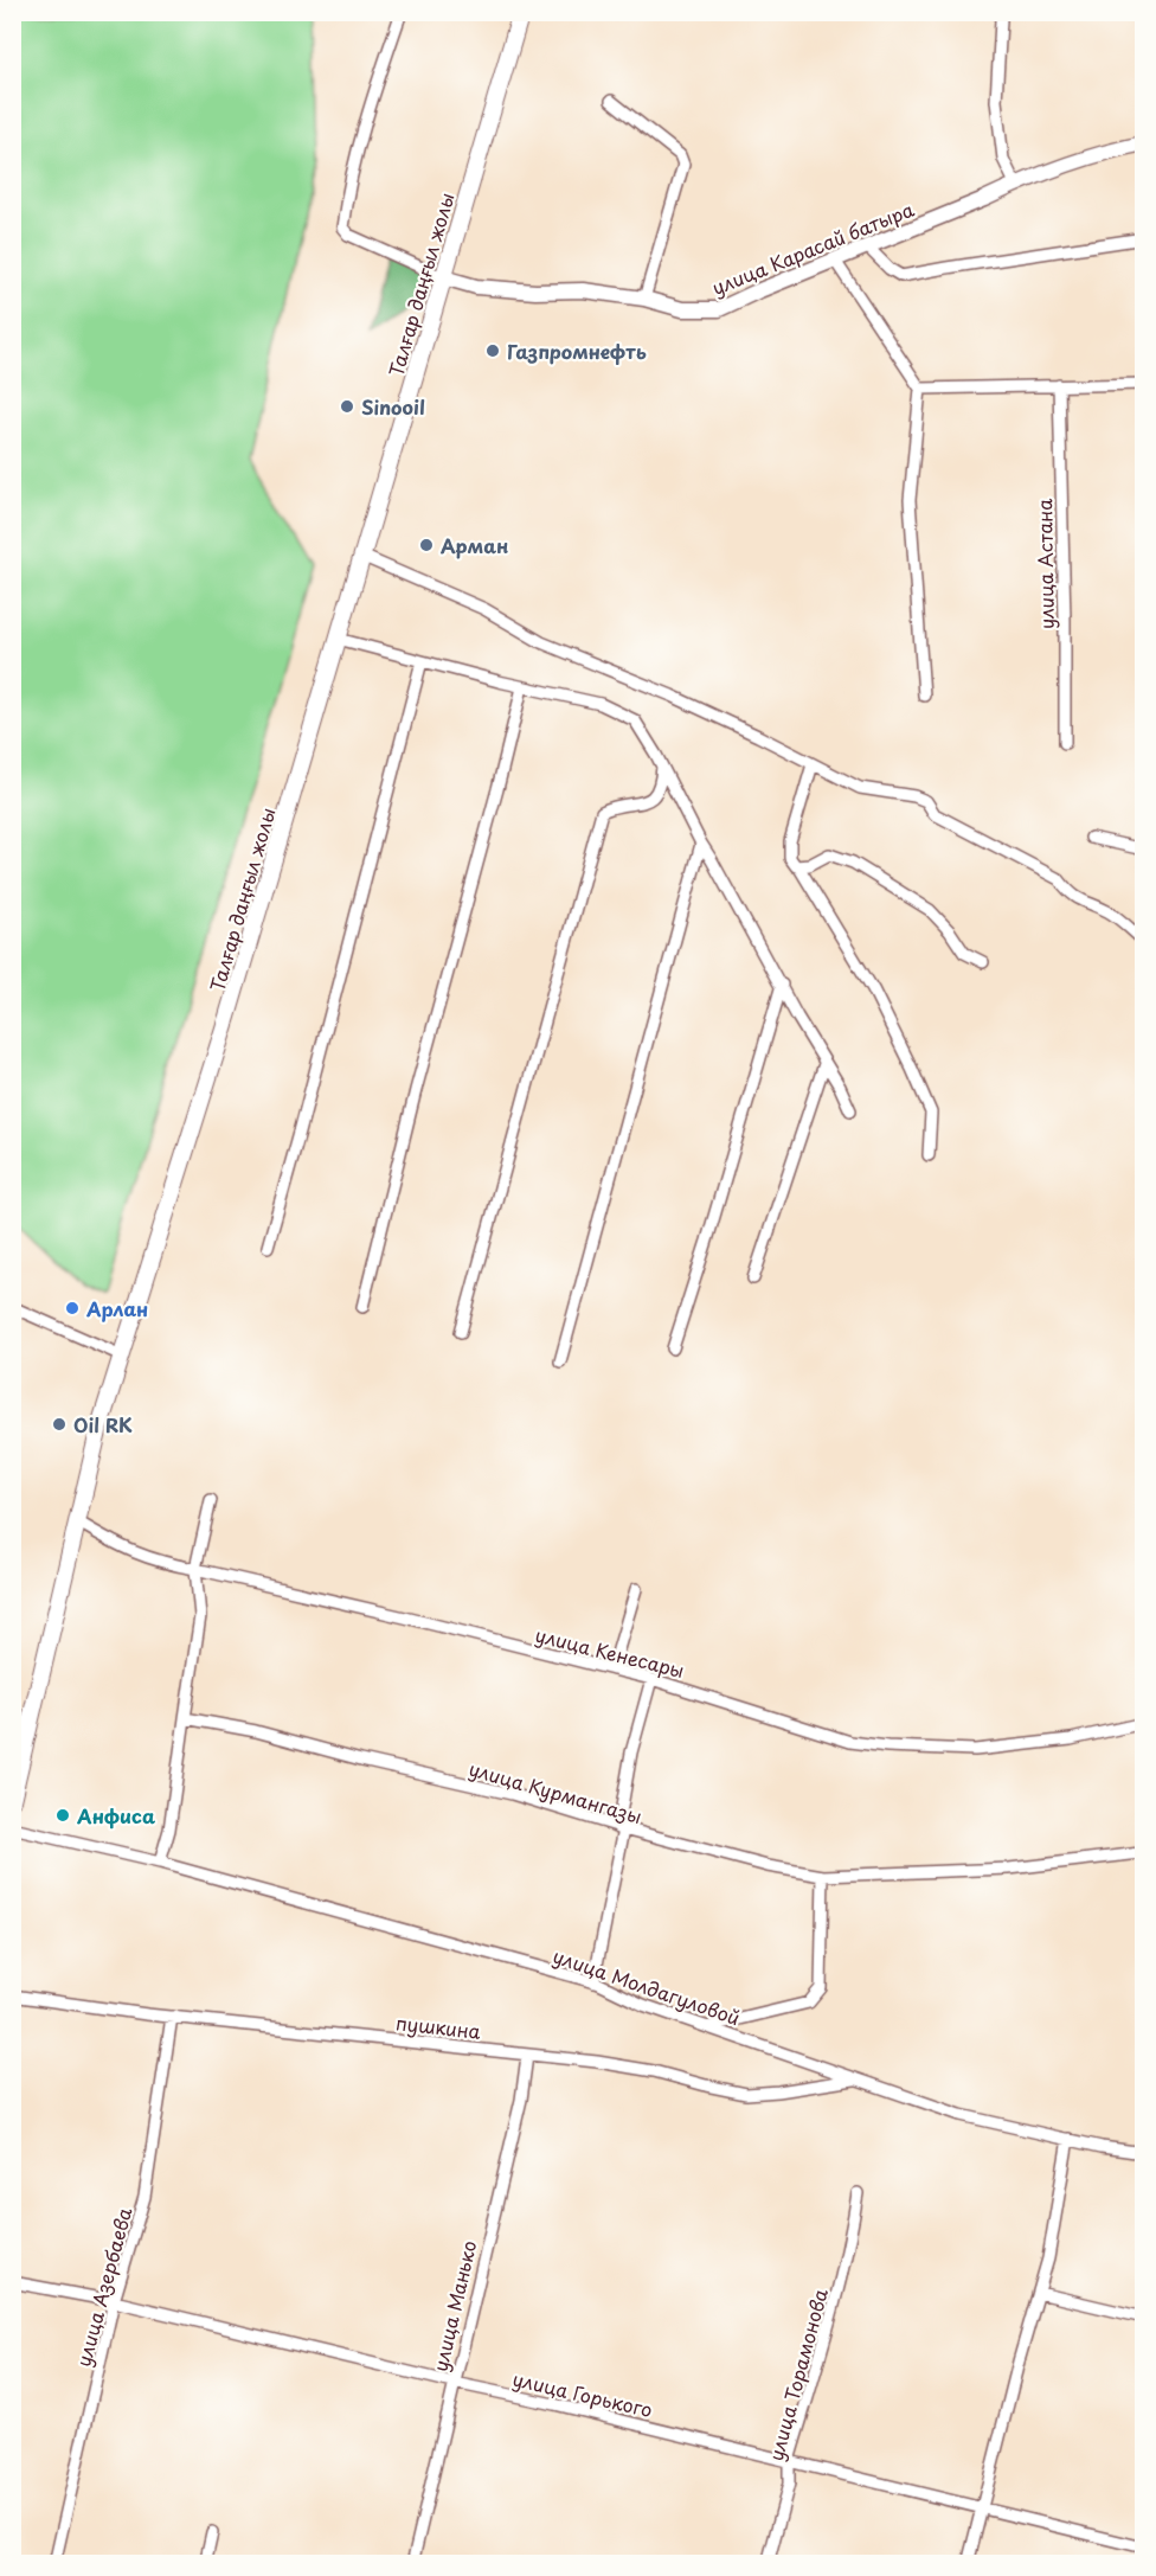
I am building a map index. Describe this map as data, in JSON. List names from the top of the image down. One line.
{"streets":{"main road":["Талғар даңғыл жолы"],"street":["улица Карасай батыра","улица Астана","улица Кенесары","улица Курмангазы","улица Молдагуловой","пушкина","улица Азербаева","улица Манько","улица Торамонова","улица Горького"]},"crossings":[["улица Карасай батыра","Талғар даңғыл жолы"],["Талғар даңғыл жолы","улица Кенесары"],["улица Молдагуловой","пушкина"],["пушкина","улица Азербаева"],["пушкина","улица Манько"],["улица Азербаева","улица Горького"],["улица Манько","улица Горького"],["улица Торамонова","улица Горького"]],"places":["Газпромнефть","Sinooil","Арман","Арлан","Oil RK","Анфиса"]}
